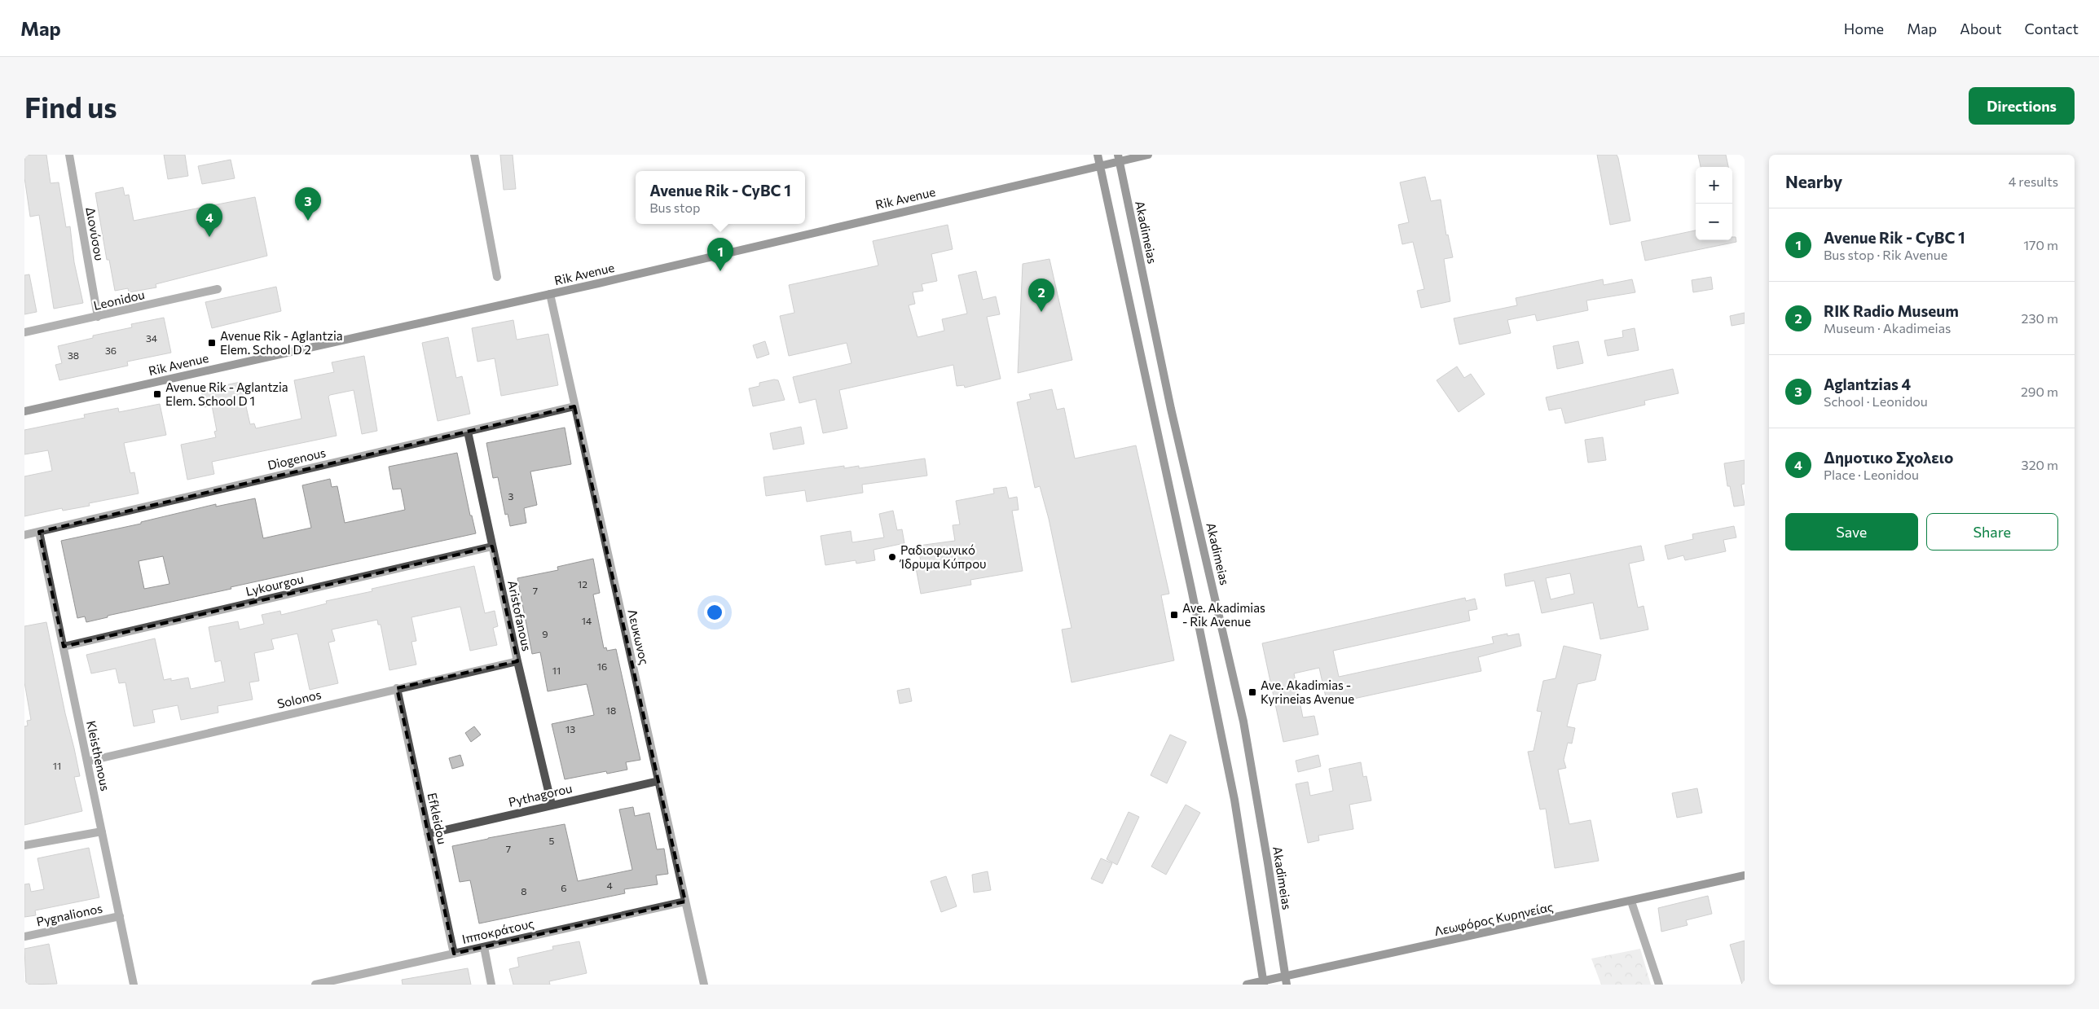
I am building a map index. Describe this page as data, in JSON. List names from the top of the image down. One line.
{"streets":{"main road":["Rik Avenue","Akadimeias","Λεωφόρος Κυρηνείας"],"street":["Διονύσου","Leonidou","Diogenous","Lykourgou","Aristofanous","Λευκωνος","Solonos","Kleisthenous","Pythagorou","Efkleidou","Pygnalionos","Ιπποκράτους"]},"crossings":[["Rik Avenue","Akadimeias"],["Rik Avenue","Λευκωνος"],["Akadimeias","Λεωφόρος Κυρηνείας"],["Διονύσου","Leonidou"],["Diogenous","Aristofanous"],["Diogenous","Λευκωνος"],["Diogenous","Kleisthenous"],["Lykourgou","Aristofanous"],["Lykourgou","Kleisthenous"],["Aristofanous","Solonos"],["Aristofanous","Pythagorou"],["Λευκωνος","Pythagorou"],["Λευκωνος","Ιπποκράτους"],["Solonos","Kleisthenous"],["Solonos","Efkleidou"],["Kleisthenous","Pygnalionos"],["Pythagorou","Efkleidou"],["Efkleidou","Ιπποκράτους"]],"places":{"transit":["Avenue Rik - Aglantzia Elem. School D 2","Avenue Rik - Aglantzia Elem. School D 1","Ave. Akadimias - Rik Avenue","Ave. Akadimias - Kyrineias Avenue"],"other":["Ραδιοφωνικό Ίδρυμα Κύπρου"]},"house_numbers":["34","36","38","3","12","7","14","9","16","11","18","13","11","5","7","4","6","8"],"page":{"header":"Map","nav":["Home","Map","About","Contact"],"buttons":["Directions",["Save","Share"]],"title":"Find us","heading":["Nearby","4 results"],"map_buttons":["+","−"],"popup":["Avenue Rik - CyBC 1","Bus stop"],"pins":["3","4","1","2"],"list":[{"mark":"1","name":"Avenue Rik - CyBC 1","note":"Bus stop · Rik Avenue","value":"170 m"},{"mark":"2","name":"RIK Radio Museum","note":"Museum · Akadimeias","value":"230 m"},{"mark":"3","name":"Aglantzias 4","note":"School · Leonidou","value":"290 m"},{"mark":"4","name":"Δημοτικο Σχολειο","note":"Place · Leonidou","value":"320 m"}]}}
